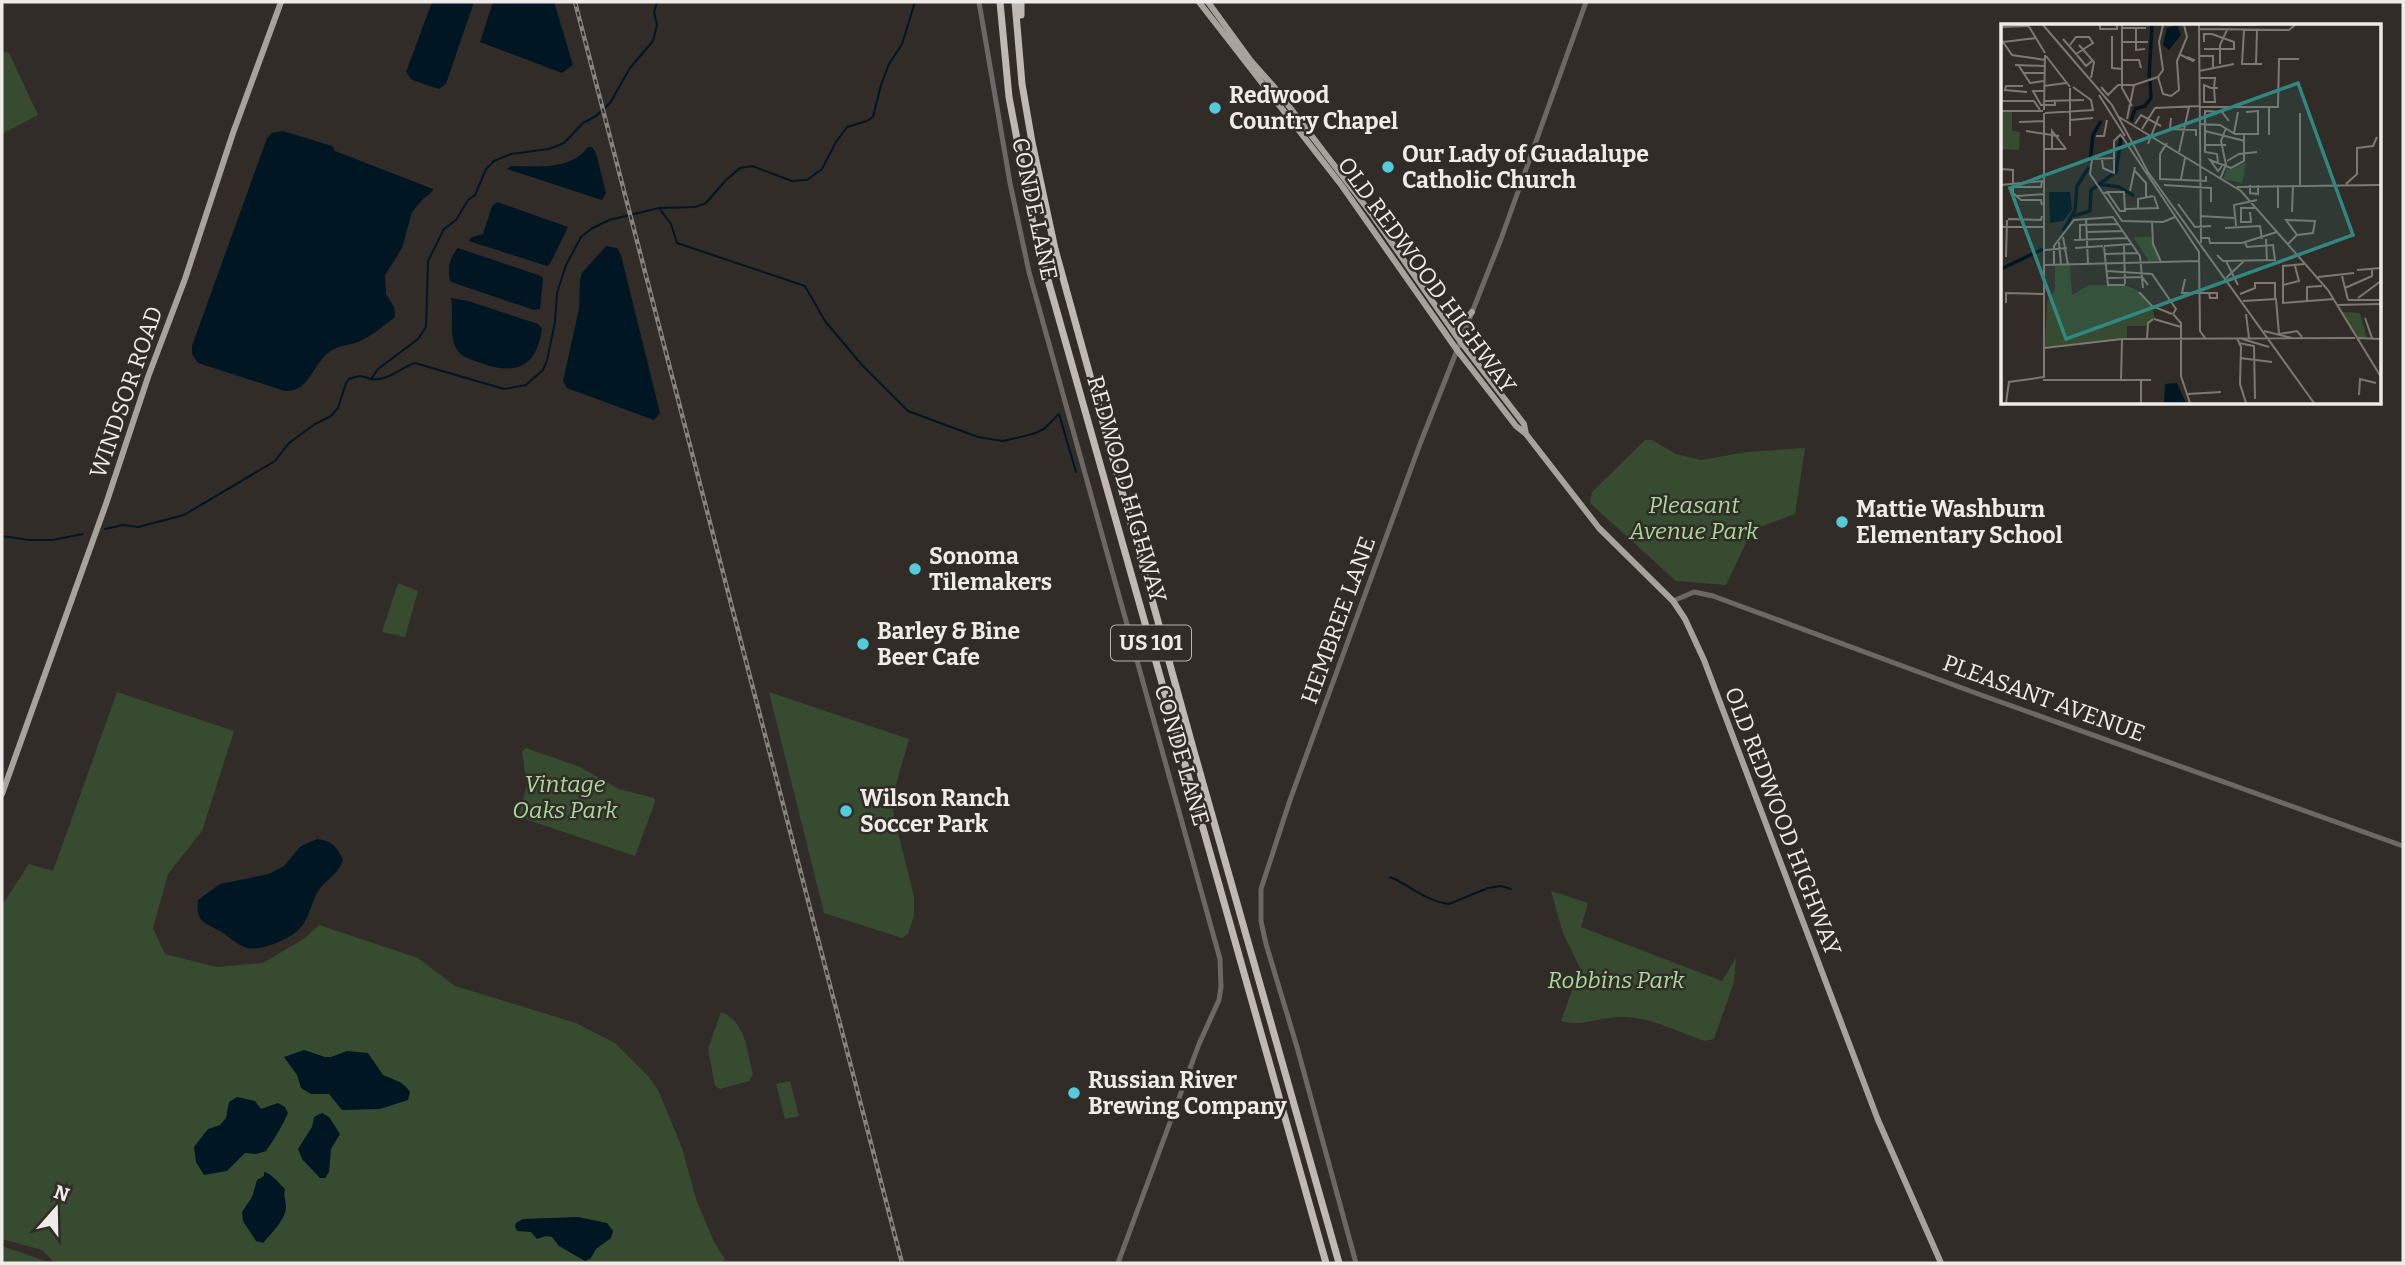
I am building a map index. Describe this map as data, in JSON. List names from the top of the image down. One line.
{"streets":{"highway":["REDWOOD HIGHWAY","US 101"],"main road":["OLD REDWOOD HIGHWAY","WINDSOR ROAD"],"street":["CONDE LANE","HEMBREE LANE","PLEASANT AVENUE"]},"crossings":[["OLD REDWOOD HIGHWAY","HEMBREE LANE"],["OLD REDWOOD HIGHWAY","PLEASANT AVENUE"]],"parks":["Pleasant Avenue Park","Vintage Oaks Park","Robbins Park"],"places":["Redwood Country Chapel","Our Lady of Guadalupe Catholic Church","Mattie Washburn Elementary School","Sonoma Tilemakers","Barley & Bine Beer Cafe","Wilson Ranch Soccer Park","Russian River Brewing Company"],"north":"top"}
